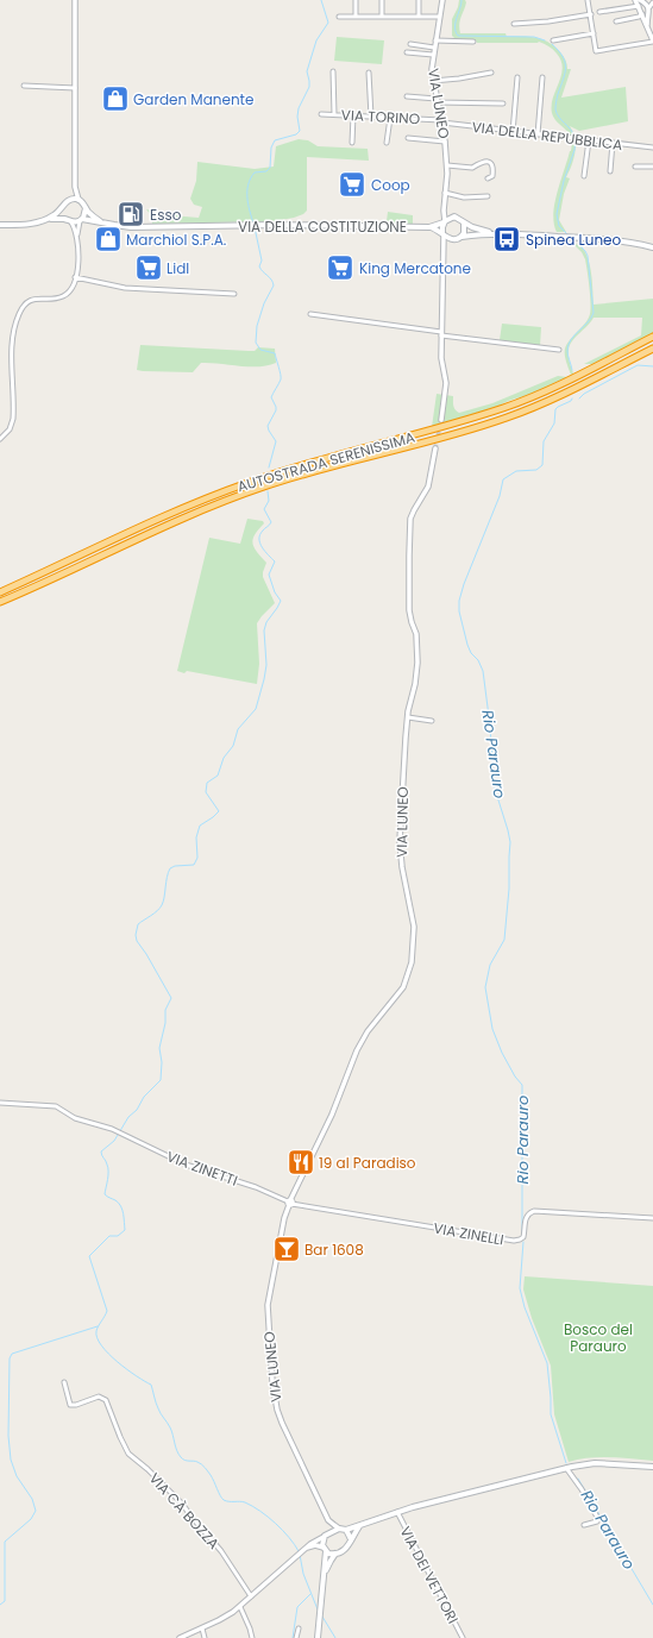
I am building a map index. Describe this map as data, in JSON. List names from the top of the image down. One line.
{"streets":{"highway":["AUTOSTRADA SERENISSIMA"],"main road":["VIA DELLA COSTITUZIONE"],"street":["VIA LUNEO","VIA TORINO","VIA DELLA REPUBBLICA","VIA ZINETTI","VIA ZINELLI","VIA CÀ BOZZA","VIA DEI VETTORI"]},"crossings":[["VIA LUNEO","VIA TORINO"],["VIA LUNEO","VIA DELLA REPUBBLICA"],["VIA LUNEO","VIA DELLA COSTITUZIONE"],["VIA LUNEO","VIA ZINETTI"],["VIA LUNEO","VIA ZINELLI"],["VIA TORINO","VIA DELLA REPUBBLICA"],["VIA ZINETTI","VIA ZINELLI"]],"water":["Rio Parauro"],"parks":["Bosco del Parauro"],"places":{"shop":["Garden Manente","Marchiol S.P.A."],"supermarket":["Coop","Lidl","King Mercatone"],"fuel station":["Esso"],"bus stop":["Spinea Luneo"],"restaurant":["19 al Paradiso"],"bar":["Bar 1608"]}}
